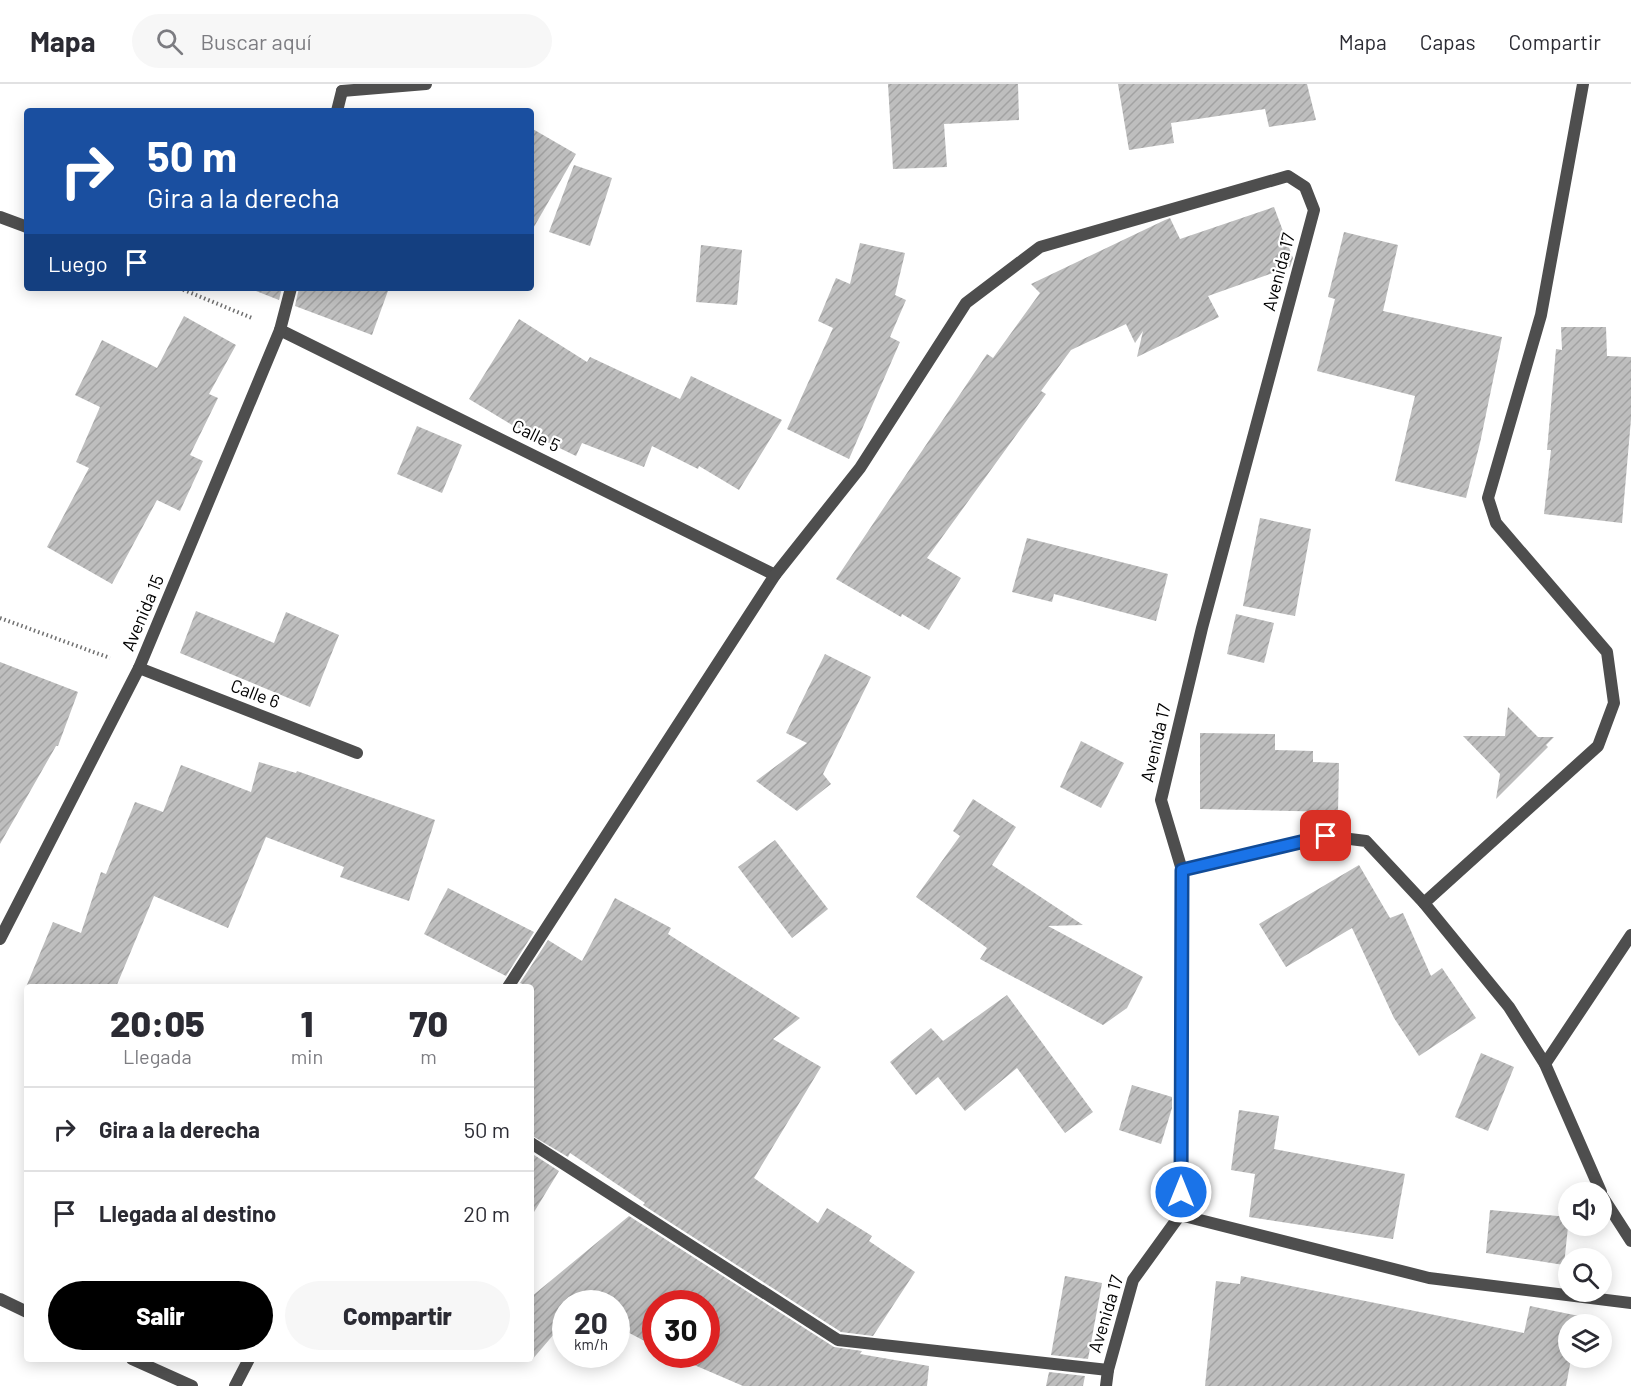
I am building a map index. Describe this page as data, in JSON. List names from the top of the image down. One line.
{"streets":{"street":["Avenida 17","Calle 5","Avenida 15","Calle 6"]},"crossings":[["Avenida 17","Calle 5"],["Calle 5","Avenida 15"],["Avenida 15","Calle 6"]],"page":{"header":"Mapa","search":"Buscar aquí","nav":["Mapa","Capas","Compartir"],"turn":["50 m","Gira a la derecha"],"then":"Luego","eta":["20:05","Llegada","1","min","70","m"],"list":[{"name":"Gira a la derecha","value":"50 m"},{"name":"Llegada al destino","value":"20 m"}],"buttons":["Salir","Compartir"],"speed":"20 km/h","limit":"30"}}
